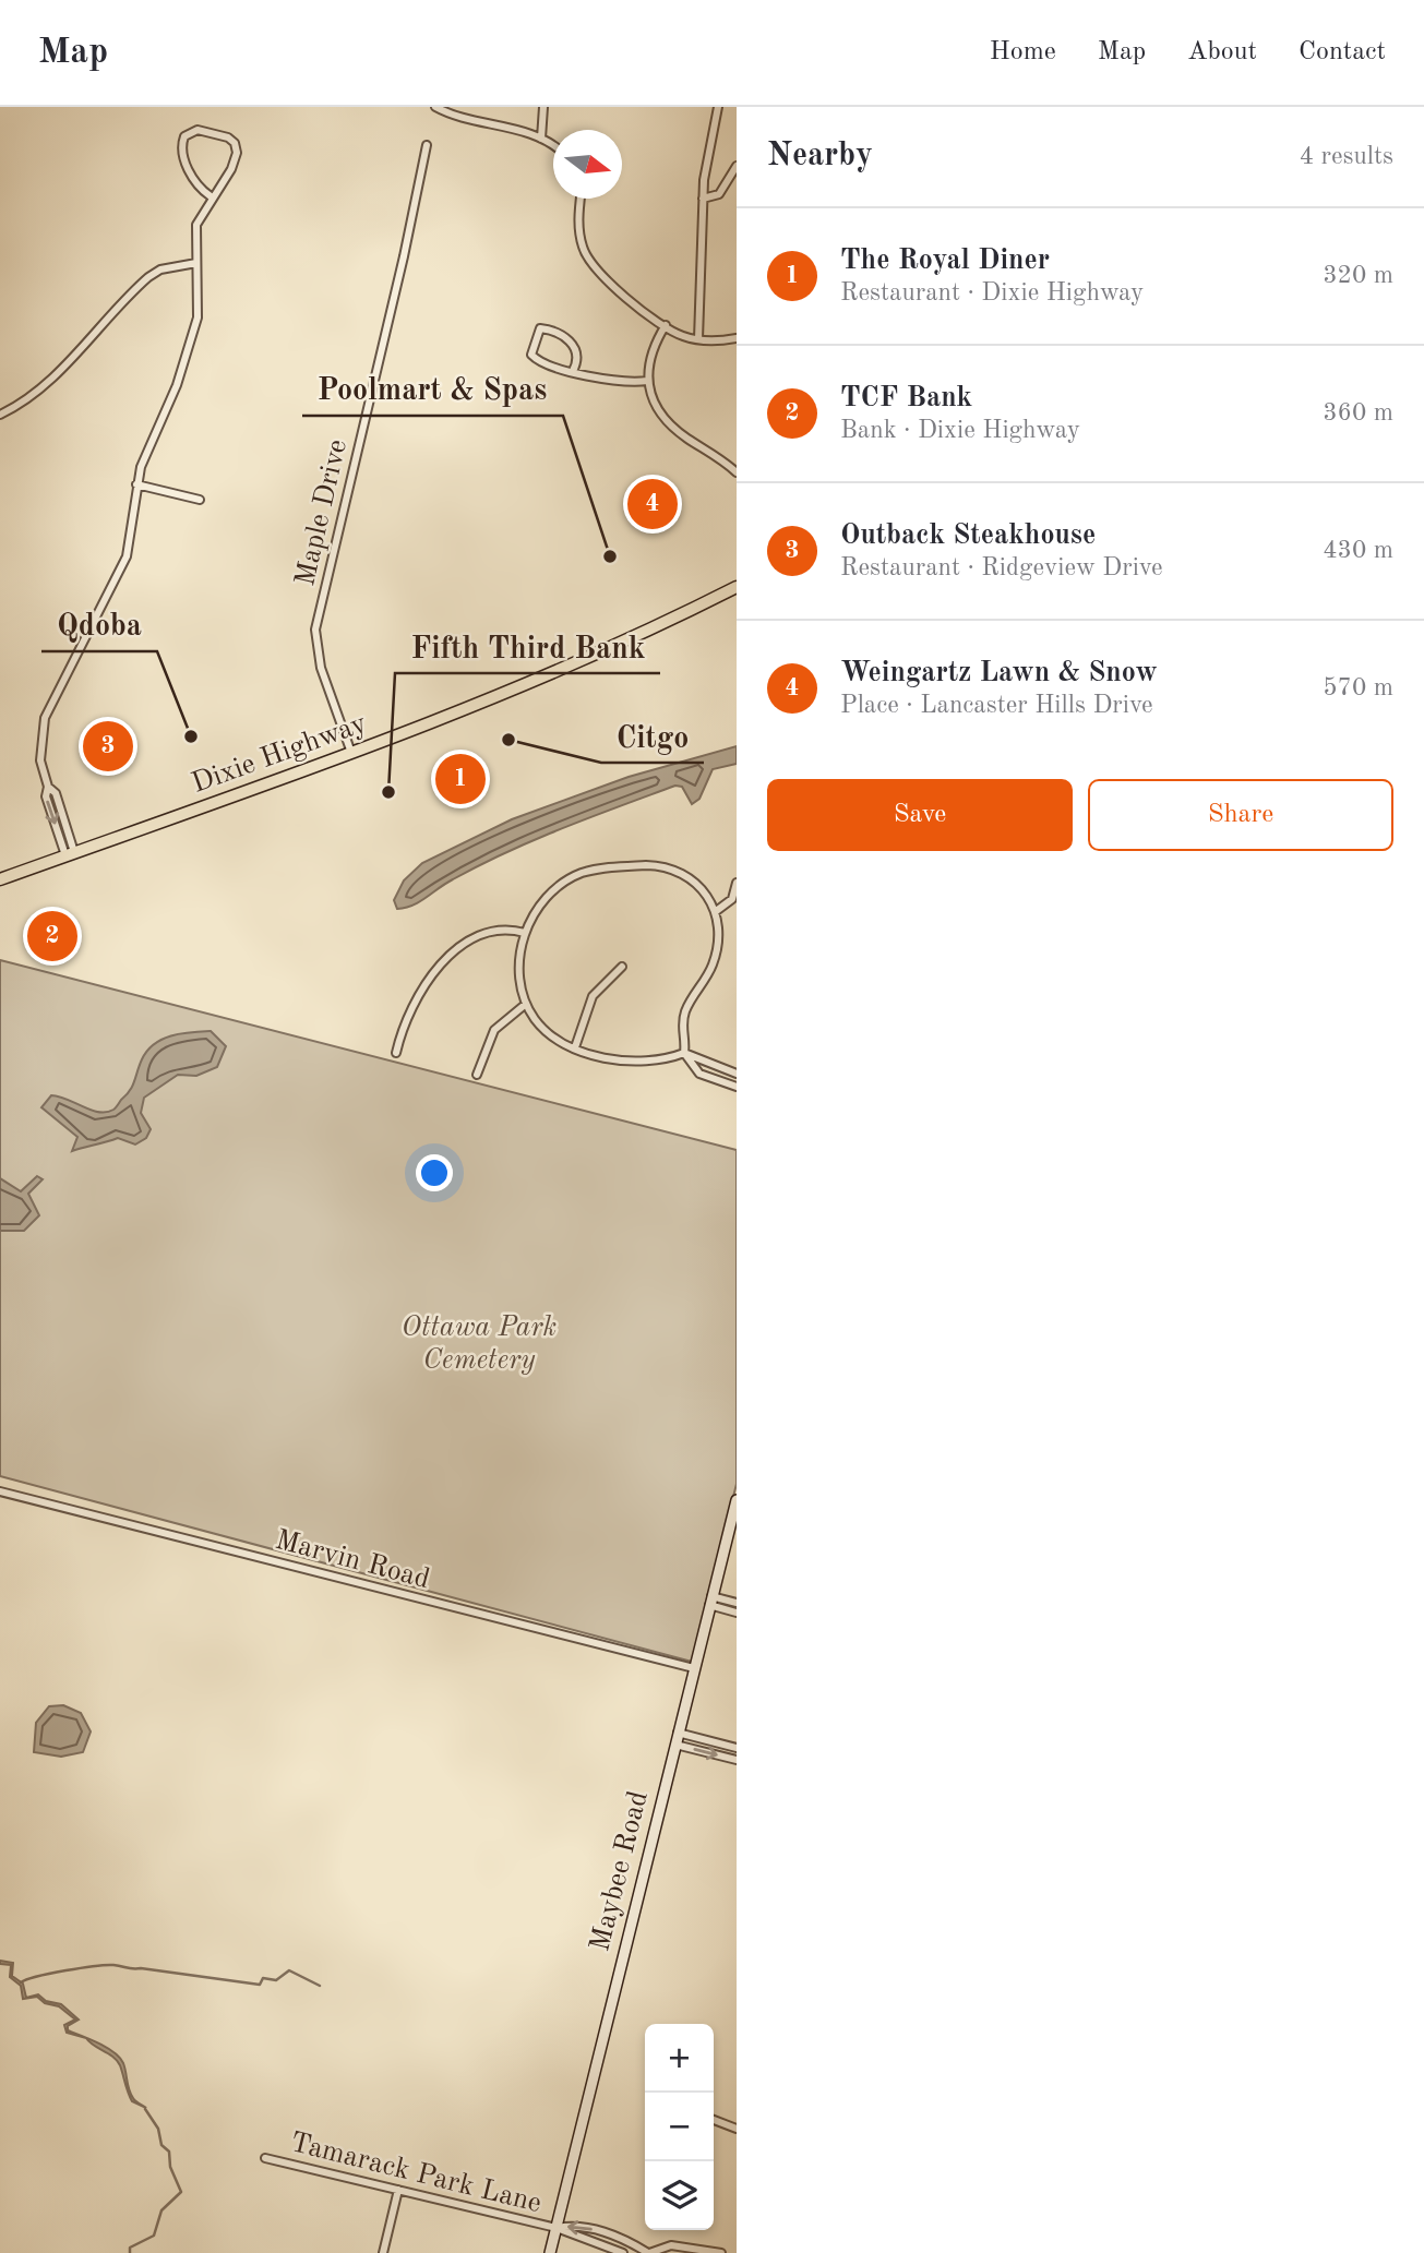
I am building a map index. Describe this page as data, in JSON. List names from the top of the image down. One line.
{"streets":{"main road":["Dixie Highway","Maybee Road"],"street":["Maple Drive","Marvin Road","Tamarack Park Lane"]},"crossings":[["Maple Drive","Dixie Highway"],["Marvin Road","Maybee Road"],["Maybee Road","Tamarack Park Lane"]],"parks":["Ottawa Park Cemetery"],"places":["Poolmart & Spas","Qdoba","Citgo","Fifth Third Bank"],"north":"right","page":{"header":"Map","nav":["Home","Map","About","Contact"],"heading":["Nearby","4 results"],"list":[{"mark":"1","name":"The Royal Diner","note":"Restaurant · Dixie Highway","value":"320 m"},{"mark":"2","name":"TCF Bank","note":"Bank · Dixie Highway","value":"360 m"},{"mark":"3","name":"Outback Steakhouse","note":"Restaurant · Ridgeview Drive","value":"430 m"},{"mark":"4","name":"Weingartz Lawn & Snow","note":"Place · Lancaster Hills Drive","value":"570 m"}],"pins":["4","3","1","2"],"buttons":["Save","Share"],"map_buttons":["+","−"]}}
